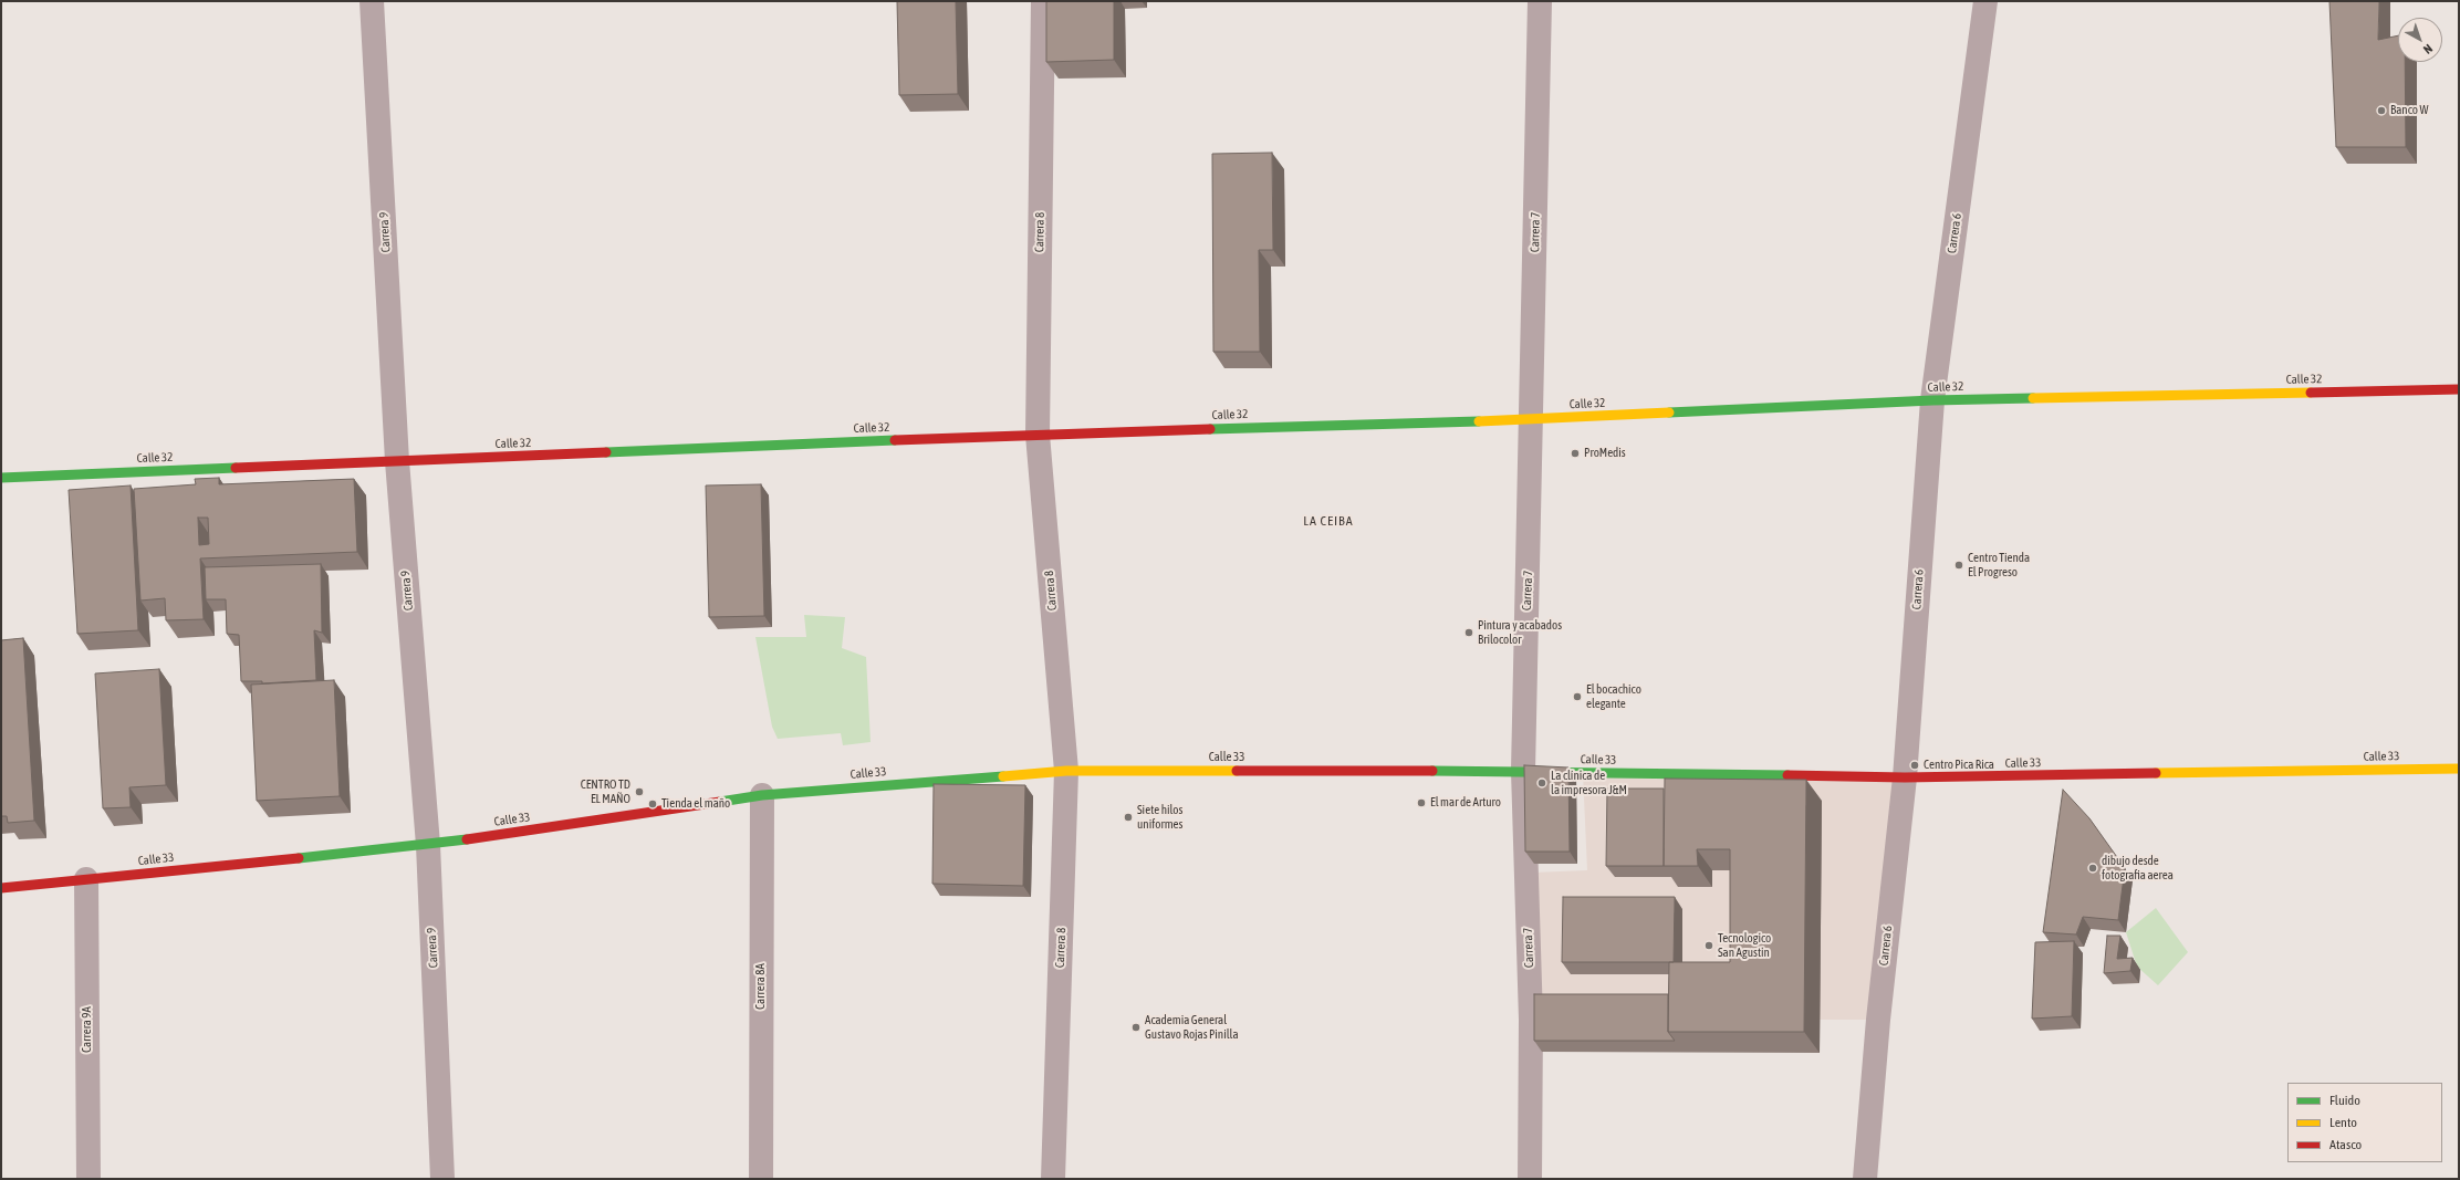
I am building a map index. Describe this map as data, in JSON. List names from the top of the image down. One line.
{"streets":{"street":["Carrera 9","Carrera 8","Carrera 7","Carrera 6","Calle 32","Calle 33","Carrera 8A","Carrera 9A"]},"crossings":[["Carrera 9","Calle 32"],["Carrera 9","Calle 33"],["Carrera 8","Calle 32"],["Carrera 8","Calle 33"],["Carrera 7","Calle 32"],["Carrera 7","Calle 33"],["Carrera 6","Calle 32"],["Carrera 6","Calle 33"],["Calle 33","Carrera 8A"],["Calle 33","Carrera 9A"]],"districts":["LA CEIBA"],"places":["Banco W","ProMedis","Centro Tienda El Progreso","Pintura y acabados Brilocolor","El bocachico elegante","Centro Pica Rica","La clínica de la impresora J&M","CENTRO TD EL MAÑO","El mar de Arturo","Tienda el maño","Siete hilos uniformes","dibujo desde fotografia aerea","Tecnologico San Agustin","Academia General Gustavo Rojas Pinilla"],"legend":["Fluido","Lento","Atasco"],"north":"bottom right"}
